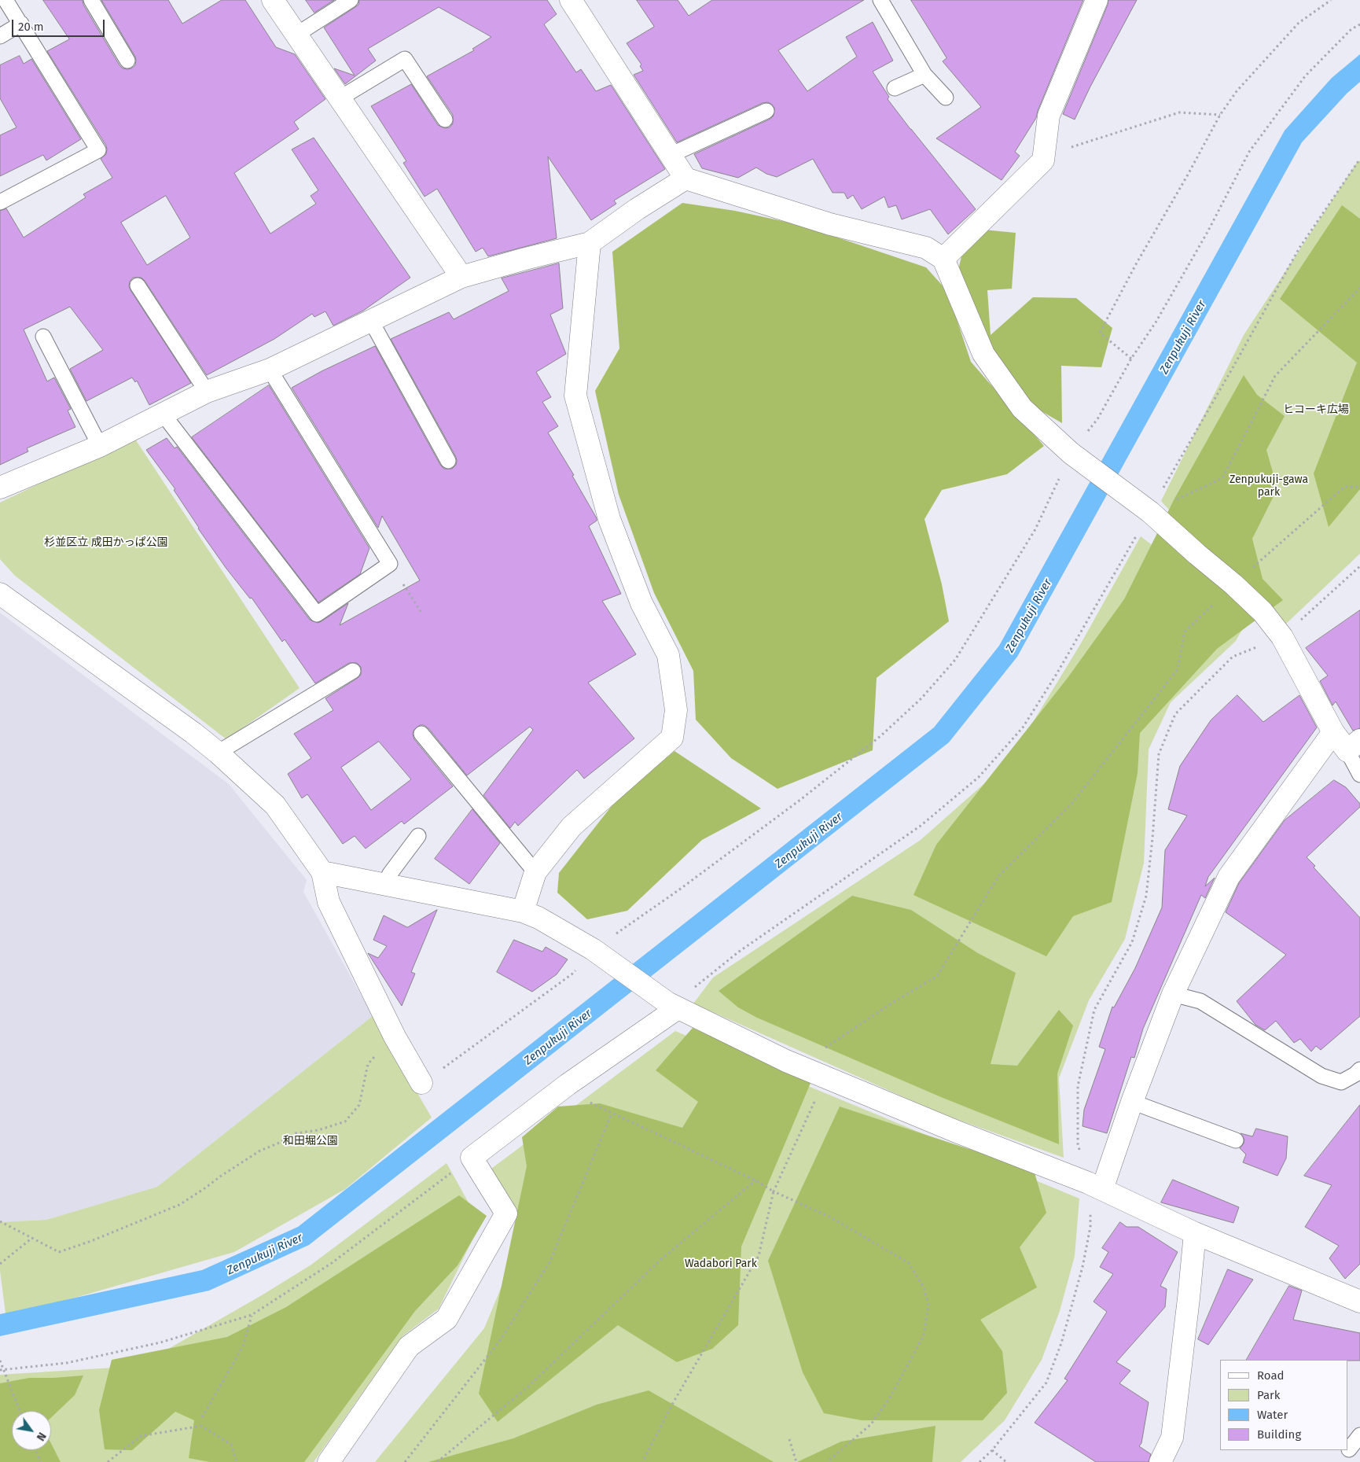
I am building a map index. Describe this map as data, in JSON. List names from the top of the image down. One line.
{"water":["Zenpukuji River"],"parks":["ヒコーキ広場","Zenpukuji-gawa park","杉並区立 成田かっぱ公園","和田堀公園","Wadabori Park"],"legend":["Road","Park","Water","Building"],"scale_bar":"20 m","north":"bottom right"}
